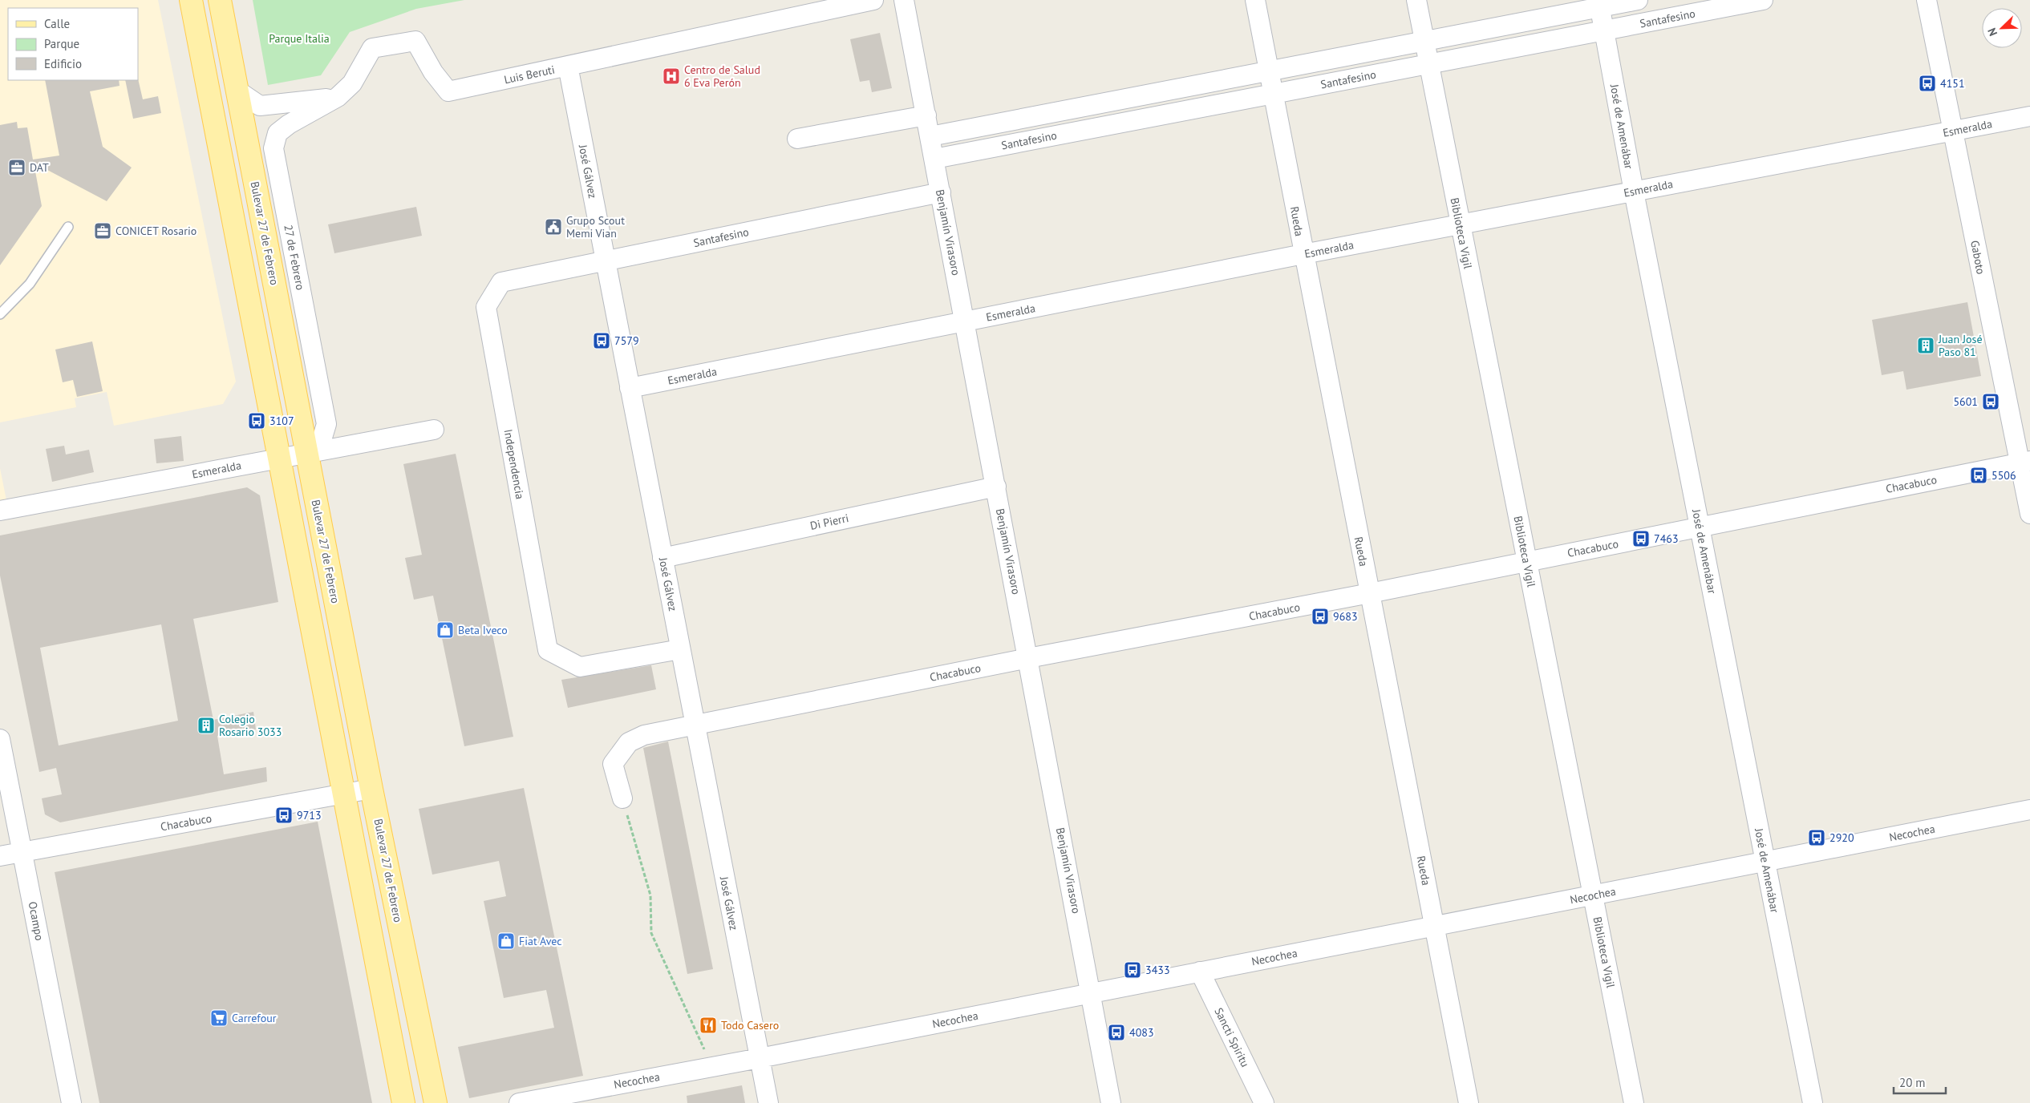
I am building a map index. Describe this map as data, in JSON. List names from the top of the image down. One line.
{"streets":{"main road":["Bulevar 27 de Febrero"],"street":["Santafesino","Luis Beruti","José de Amenábar","Esmeralda","José Gálvez","Rueda","Benjamín Virasoro","Biblioteca Vigil","27 de Febrero","Gaboto","Independencia","Chacabuco","Di Pierri","Necochea","Ocampo","Sancti Spiritu"]},"crossings":[["Santafesino","José de Amenábar"],["Santafesino","José Gálvez"],["Santafesino","Rueda"],["Santafesino","Benjamín Virasoro"],["Santafesino","Biblioteca Vigil"],["Santafesino","Independencia"],["Luis Beruti","José Gálvez"],["Luis Beruti","27 de Febrero"],["José de Amenábar","Esmeralda"],["José de Amenábar","Chacabuco"],["José de Amenábar","Necochea"],["Esmeralda","José Gálvez"],["Esmeralda","Rueda"],["Esmeralda","Benjamín Virasoro"],["Esmeralda","Bulevar 27 de Febrero"],["Esmeralda","Biblioteca Vigil"],["Esmeralda","27 de Febrero"],["Esmeralda","Gaboto"],["José Gálvez","Independencia"],["José Gálvez","Chacabuco"],["José Gálvez","Di Pierri"],["José Gálvez","Necochea"],["Rueda","Chacabuco"],["Rueda","Necochea"],["Benjamín Virasoro","Chacabuco"],["Benjamín Virasoro","Di Pierri"],["Benjamín Virasoro","Necochea"],["Bulevar 27 de Febrero","27 de Febrero"],["Bulevar 27 de Febrero","Chacabuco"],["Biblioteca Vigil","Chacabuco"],["Biblioteca Vigil","Necochea"],["Gaboto","Chacabuco"],["Chacabuco","Ocampo"],["Necochea","Sancti Spiritu"]],"parks":["Parque Italia"],"places":{"hospital":["Centro de Salud 6 Eva Perón"],"bus stop":["4151","7579","5601","3107","5506","7463","9683","9713","2920","3433","4083"],"office":["DAT","CONICET Rosario"],"public building":["Grupo Scout Memi Vian"],"building":["Juan José Paso 81","Colegio Rosario 3033"],"shop":["Beta Iveco","Fiat Avec"],"supermarket":["Carrefour"],"restaurant":["Todo Casero"]},"legend":["Calle","Parque","Edificio"],"scale_bar":"20 m","north":"bottom left"}
